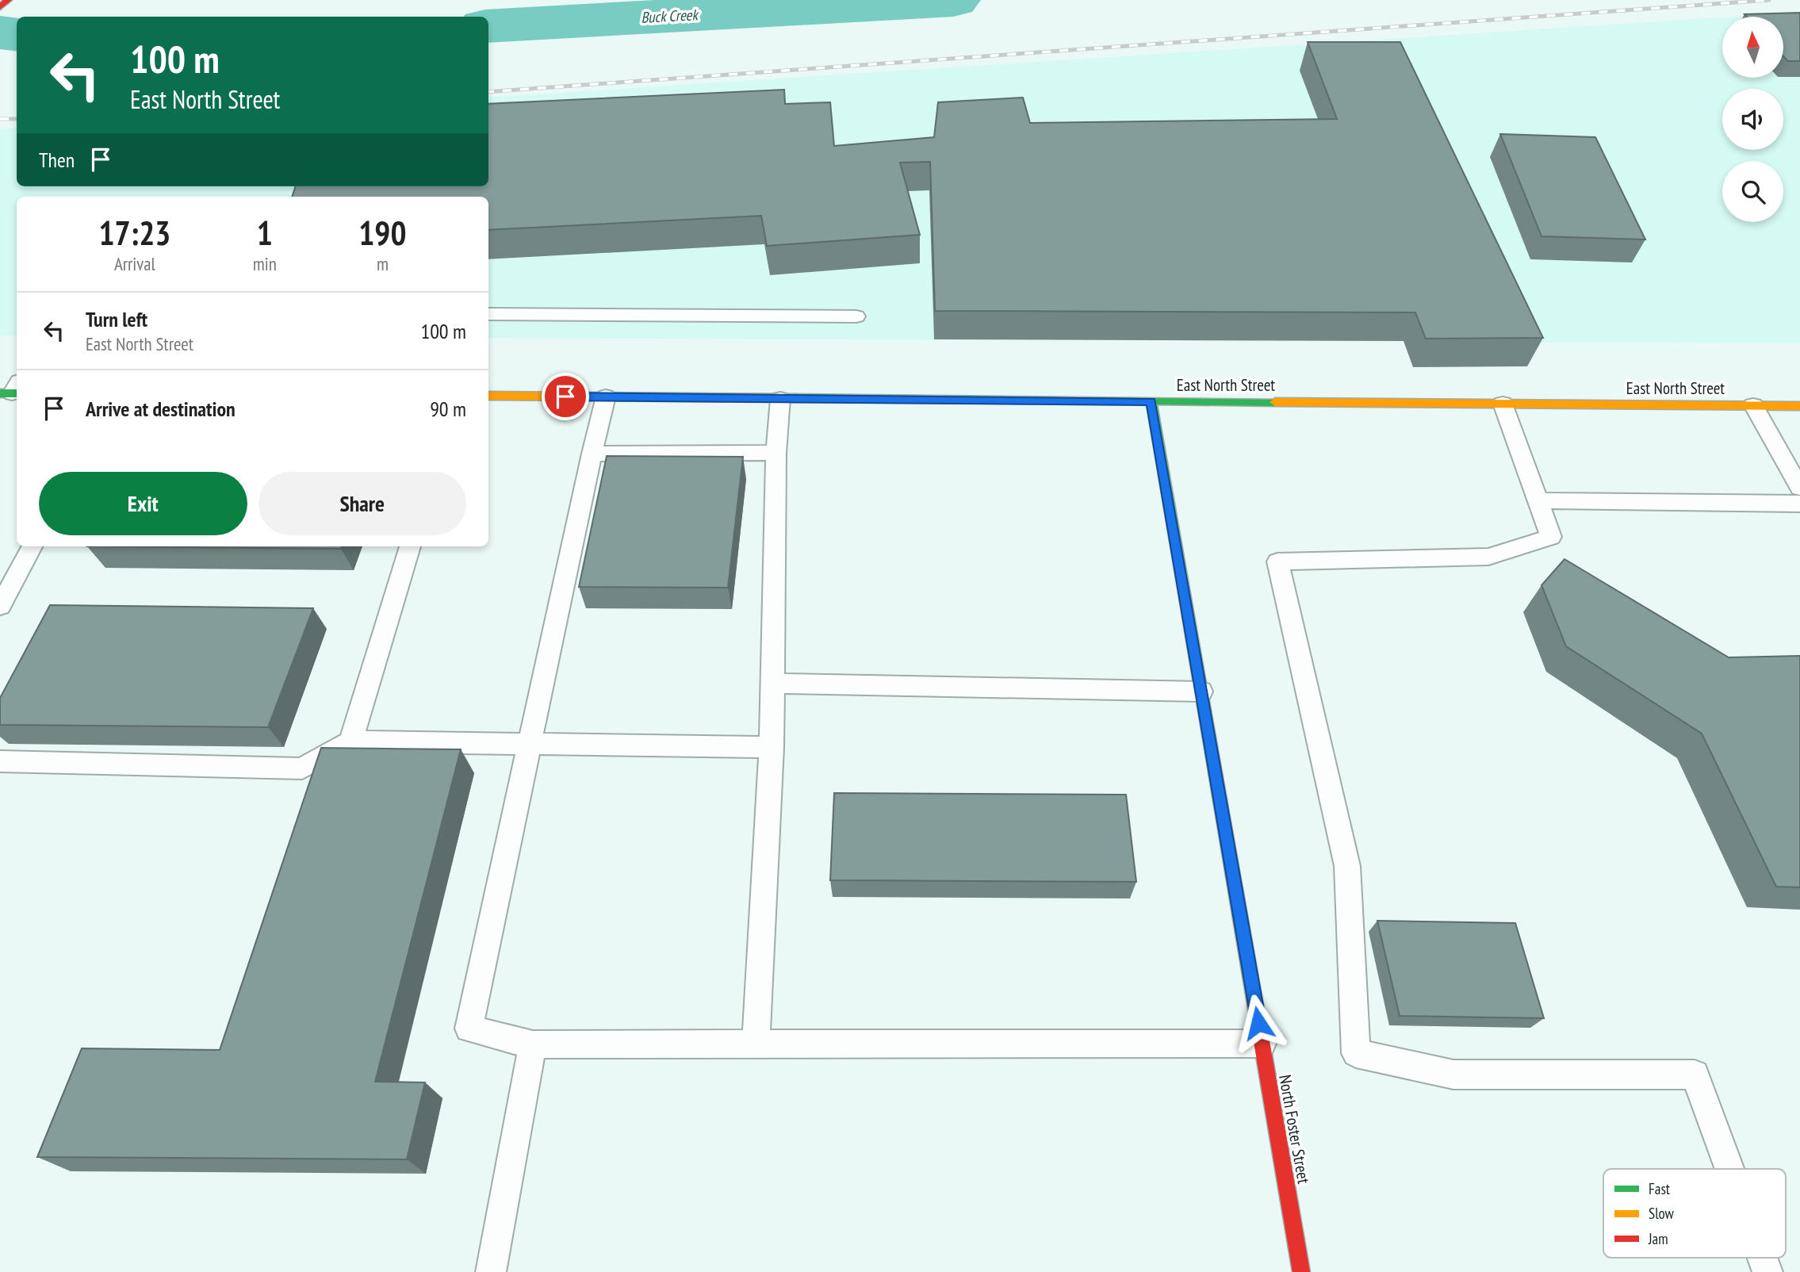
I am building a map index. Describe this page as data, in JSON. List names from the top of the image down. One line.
{"streets":{"main road":["East North Street","North Foster Street"]},"crossings":[["East North Street","North Foster Street"]],"water":["Buck Creek"],"legend":["Fast","Slow","Jam"],"north":"top","page":{"turn":["100 m","East North Street"],"then":"Then","eta":["17:23","Arrival","1","min","190","m"],"list":[{"name":"Turn left","note":"East North Street","value":"100 m"},{"name":"Arrive at destination","value":"90 m"}],"buttons":["Exit","Share"]}}
